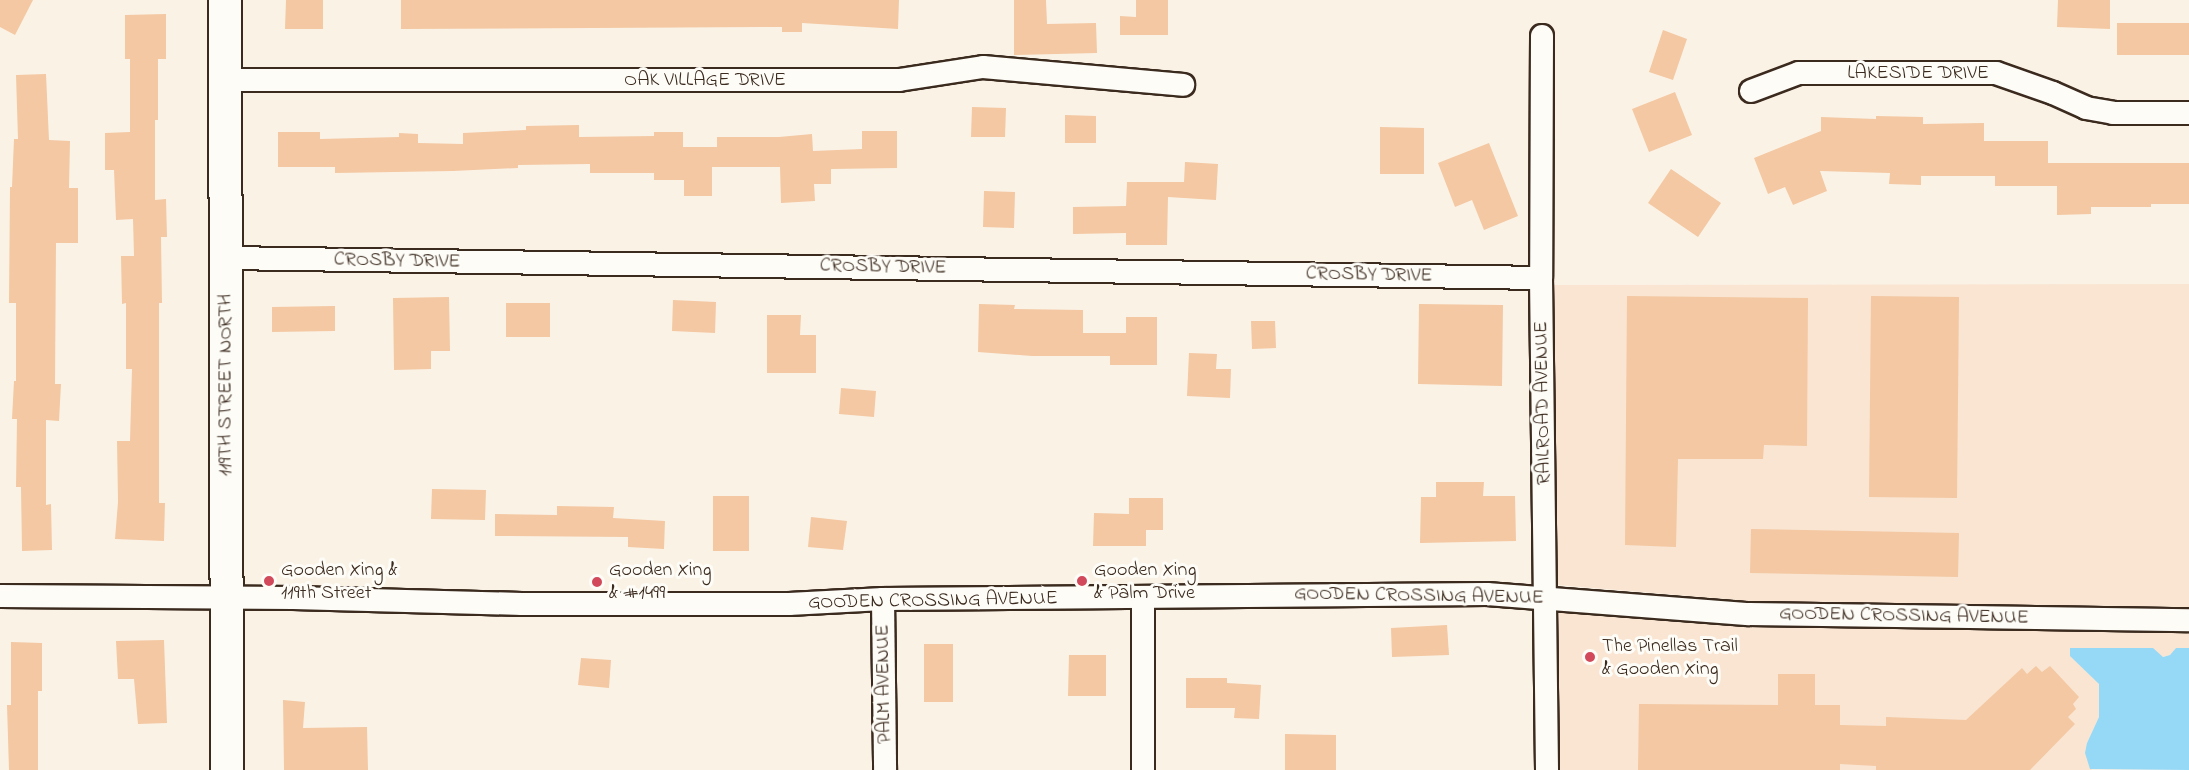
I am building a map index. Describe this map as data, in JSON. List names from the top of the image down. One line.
{"streets":{"street":["LAKESIDE DRIVE","OAK VILLAGE DRIVE","CROSBY DRIVE","119TH STREET NORTH","RAILROAD AVENUE","GOODEN CROSSING AVENUE","PALM AVENUE"]},"crossings":[["OAK VILLAGE DRIVE","119TH STREET NORTH"],["CROSBY DRIVE","119TH STREET NORTH"],["CROSBY DRIVE","RAILROAD AVENUE"],["119TH STREET NORTH","GOODEN CROSSING AVENUE"],["RAILROAD AVENUE","GOODEN CROSSING AVENUE"],["GOODEN CROSSING AVENUE","PALM AVENUE"]],"places":["Gooden Xing & 119th Street","Gooden Xing & Palm Drive","Gooden Xing & #1499","The Pinellas Trail & Gooden Xing"]}
